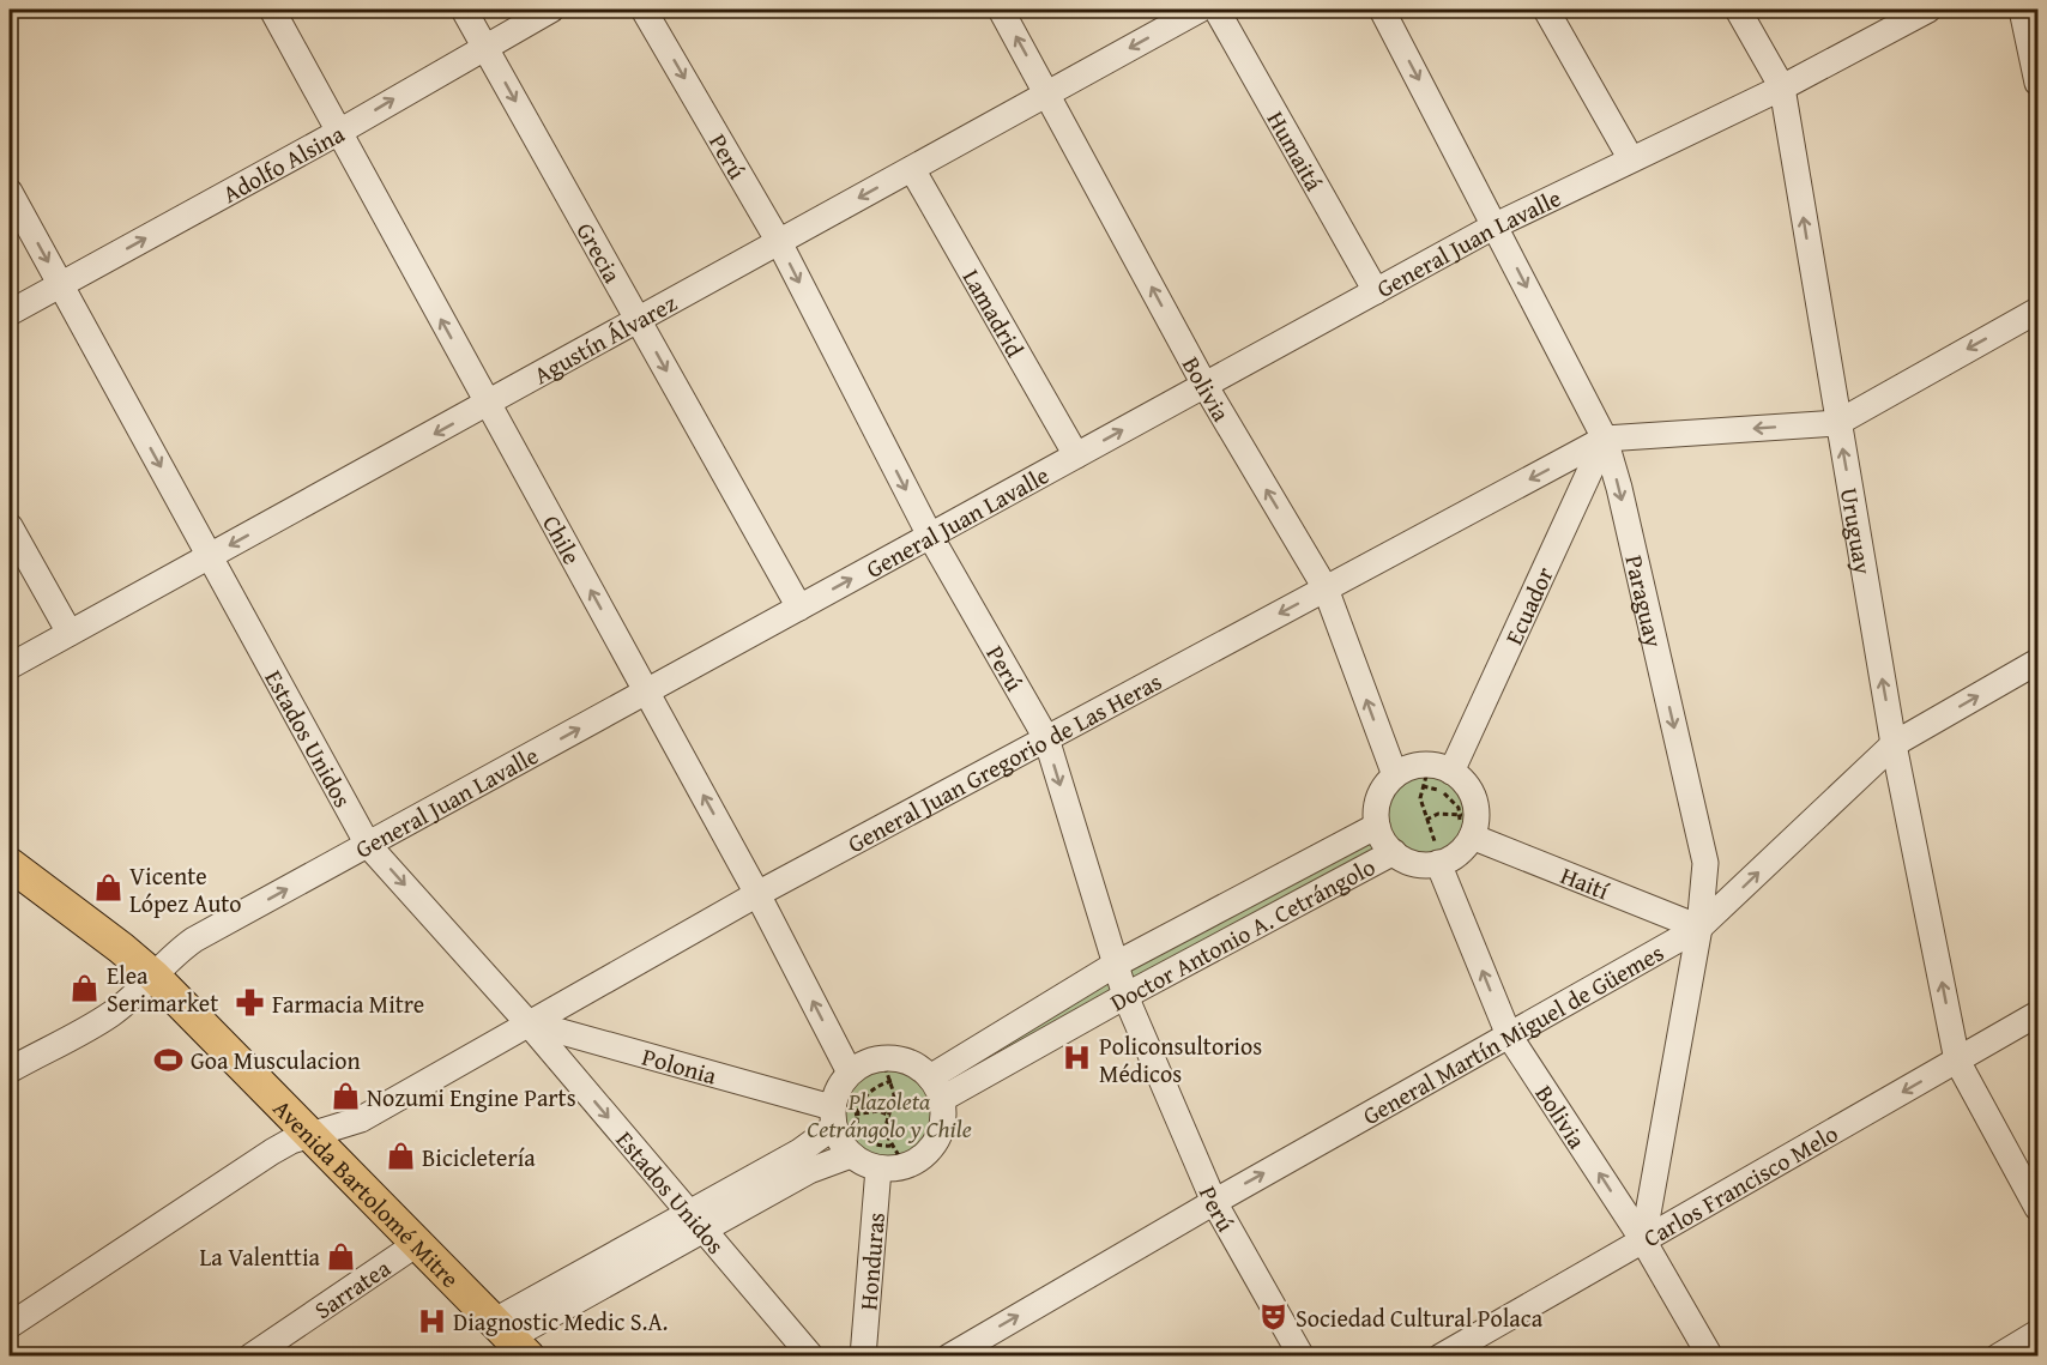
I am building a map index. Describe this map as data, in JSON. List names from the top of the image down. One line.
{"streets":{"main road":["Avenida Bartolomé Mitre"],"street":["Humaitá","Perú","Adolfo Alsina","General Juan Lavalle","Grecia","Lamadrid","Agustín Álvarez","Bolivia","Uruguay","Chile","Paraguay","Ecuador","Estados Unidos","General Juan Gregorio de Las Heras","Haití","Doctor Antonio A. Cetrángolo","General Martín Miguel de Güemes","Polonia","Carlos Francisco Melo","Honduras","Sarratea"]},"crossings":[["Humaitá","General Juan Lavalle"],["Perú","General Juan Lavalle"],["Perú","Agustín Álvarez"],["Perú","General Juan Gregorio de Las Heras"],["Perú","Doctor Antonio A. Cetrángolo"],["Perú","General Martín Miguel de Güemes"],["Adolfo Alsina","Grecia"],["Adolfo Alsina","Chile"],["Adolfo Alsina","Estados Unidos"],["General Juan Lavalle","Grecia"],["General Juan Lavalle","Lamadrid"],["General Juan Lavalle","Bolivia"],["General Juan Lavalle","Uruguay"],["General Juan Lavalle","Chile"],["General Juan Lavalle","Paraguay"],["General Juan Lavalle","Estados Unidos"],["General Juan Lavalle","Avenida Bartolomé Mitre"],["Grecia","Agustín Álvarez"],["Lamadrid","Agustín Álvarez"],["Agustín Álvarez","Bolivia"],["Agustín Álvarez","Chile"],["Agustín Álvarez","Estados Unidos"],["Bolivia","Paraguay"],["Bolivia","General Juan Gregorio de Las Heras"],["Bolivia","General Martín Miguel de Güemes"],["Bolivia","Carlos Francisco Melo"],["Uruguay","General Juan Gregorio de Las Heras"],["Uruguay","General Martín Miguel de Güemes"],["Uruguay","Carlos Francisco Melo"],["Chile","General Juan Gregorio de Las Heras"],["Paraguay","Ecuador"],["Paraguay","General Juan Gregorio de Las Heras"],["Paraguay","Haití"],["Paraguay","General Martín Miguel de Güemes"],["Paraguay","Carlos Francisco Melo"],["Ecuador","General Juan Gregorio de Las Heras"],["Estados Unidos","General Juan Gregorio de Las Heras"],["Estados Unidos","Polonia"],["General Juan Gregorio de Las Heras","Polonia"],["General Juan Gregorio de Las Heras","Avenida Bartolomé Mitre"],["Haití","General Martín Miguel de Güemes"],["Avenida Bartolomé Mitre","Sarratea"]],"one_way":["Perú","Adolfo Alsina","General Juan Lavalle","Grecia","Agustín Álvarez","Bolivia","Uruguay","Chile","Paraguay","Estados Unidos","General Juan Gregorio de Las Heras","General Martín Miguel de Güemes","Carlos Francisco Melo"],"parks":["Plazoleta Cetrángolo y Chile"],"places":{"shop":["Vicente López Auto","Elea Serimarket","Nozumi Engine Parts","Bicicletería","La Valenttia"],"pharmacy":["Farmacia Mitre"],"hospital":["Policonsultorios Médicos","Diagnostic Medic S.A."],"sports":["Goa Musculacion"],"theatre":["Sociedad Cultural Polaca"]}}
